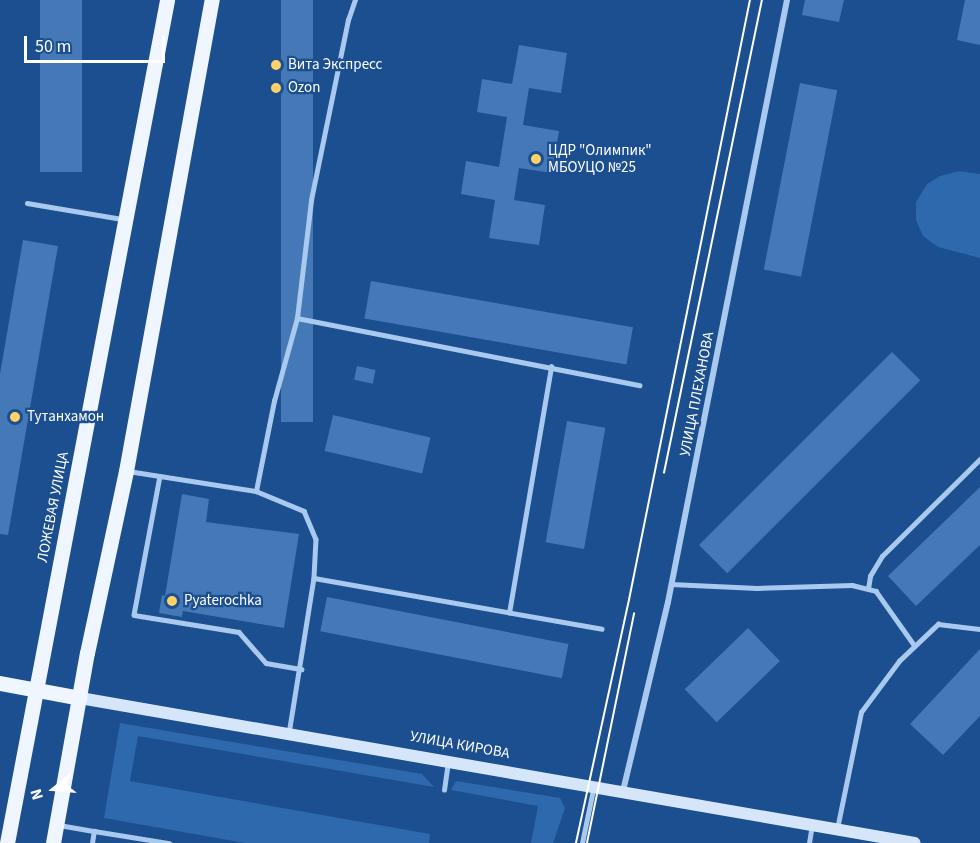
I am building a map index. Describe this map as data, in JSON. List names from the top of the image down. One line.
{"streets":{"main road":["ЛОЖЕВАЯ УЛИЦА","УЛИЦА КИРОВА"],"street":["УЛИЦА ПЛЕХАНОВА"]},"crossings":[["УЛИЦА ПЛЕХАНОВА","УЛИЦА КИРОВА"],["ЛОЖЕВАЯ УЛИЦА","УЛИЦА КИРОВА"]],"places":["Вита Экспресс","Ozon","ЦДР \"Олимпик\" МБОУЦО №25","Тутанхамон","Pyaterochka"],"scale_bar":"50 m","north":"left"}
